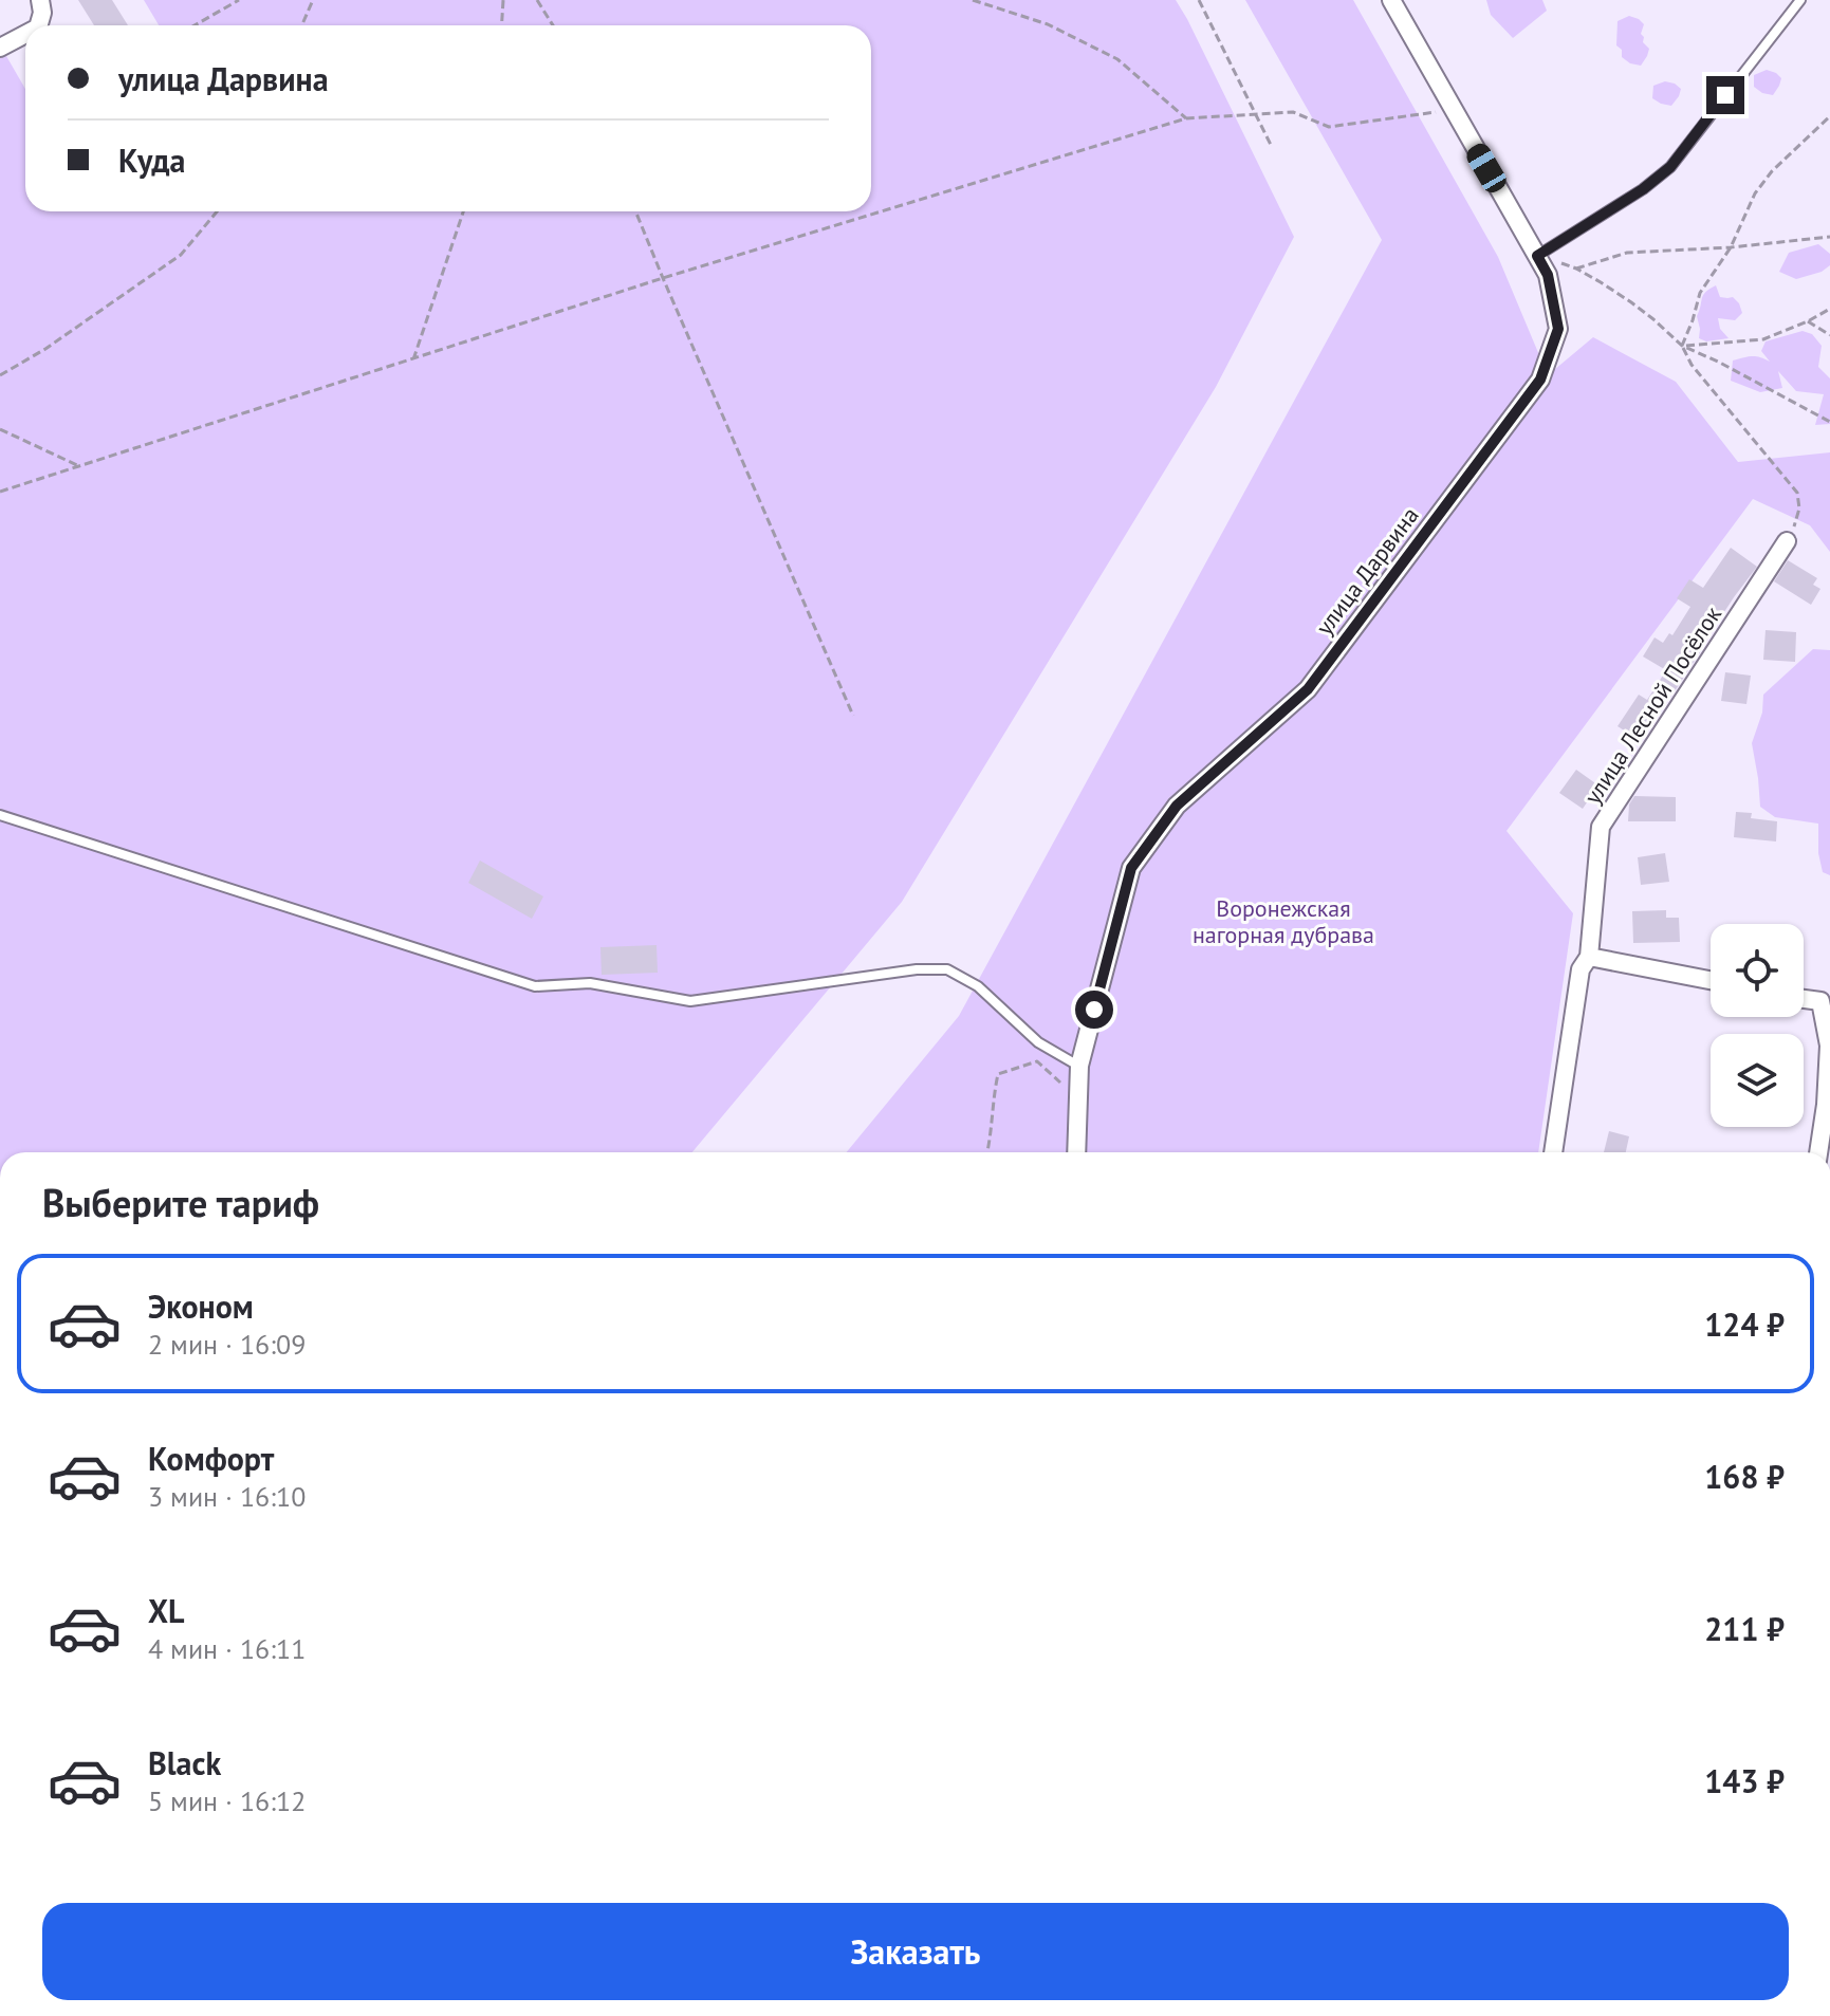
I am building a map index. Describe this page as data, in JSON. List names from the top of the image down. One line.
{"streets":{"street":["улица Дарвина","улица Лесной Посёлок"]},"parks":["Воронежская нагорная дубрава"],"page":{"banner":["улица Дарвина","Куда"],"heading":"Выберите тариф","list":[{"name":"Эконом","note":"2 мин · 16:09","value":"124 ₽"},{"name":"Комфорт","note":"3 мин · 16:10","value":"168 ₽"},{"name":"XL","note":"4 мин · 16:11","value":"211 ₽"},{"name":"Black","note":"5 мин · 16:12","value":"143 ₽"}],"buttons":"Заказать"}}
